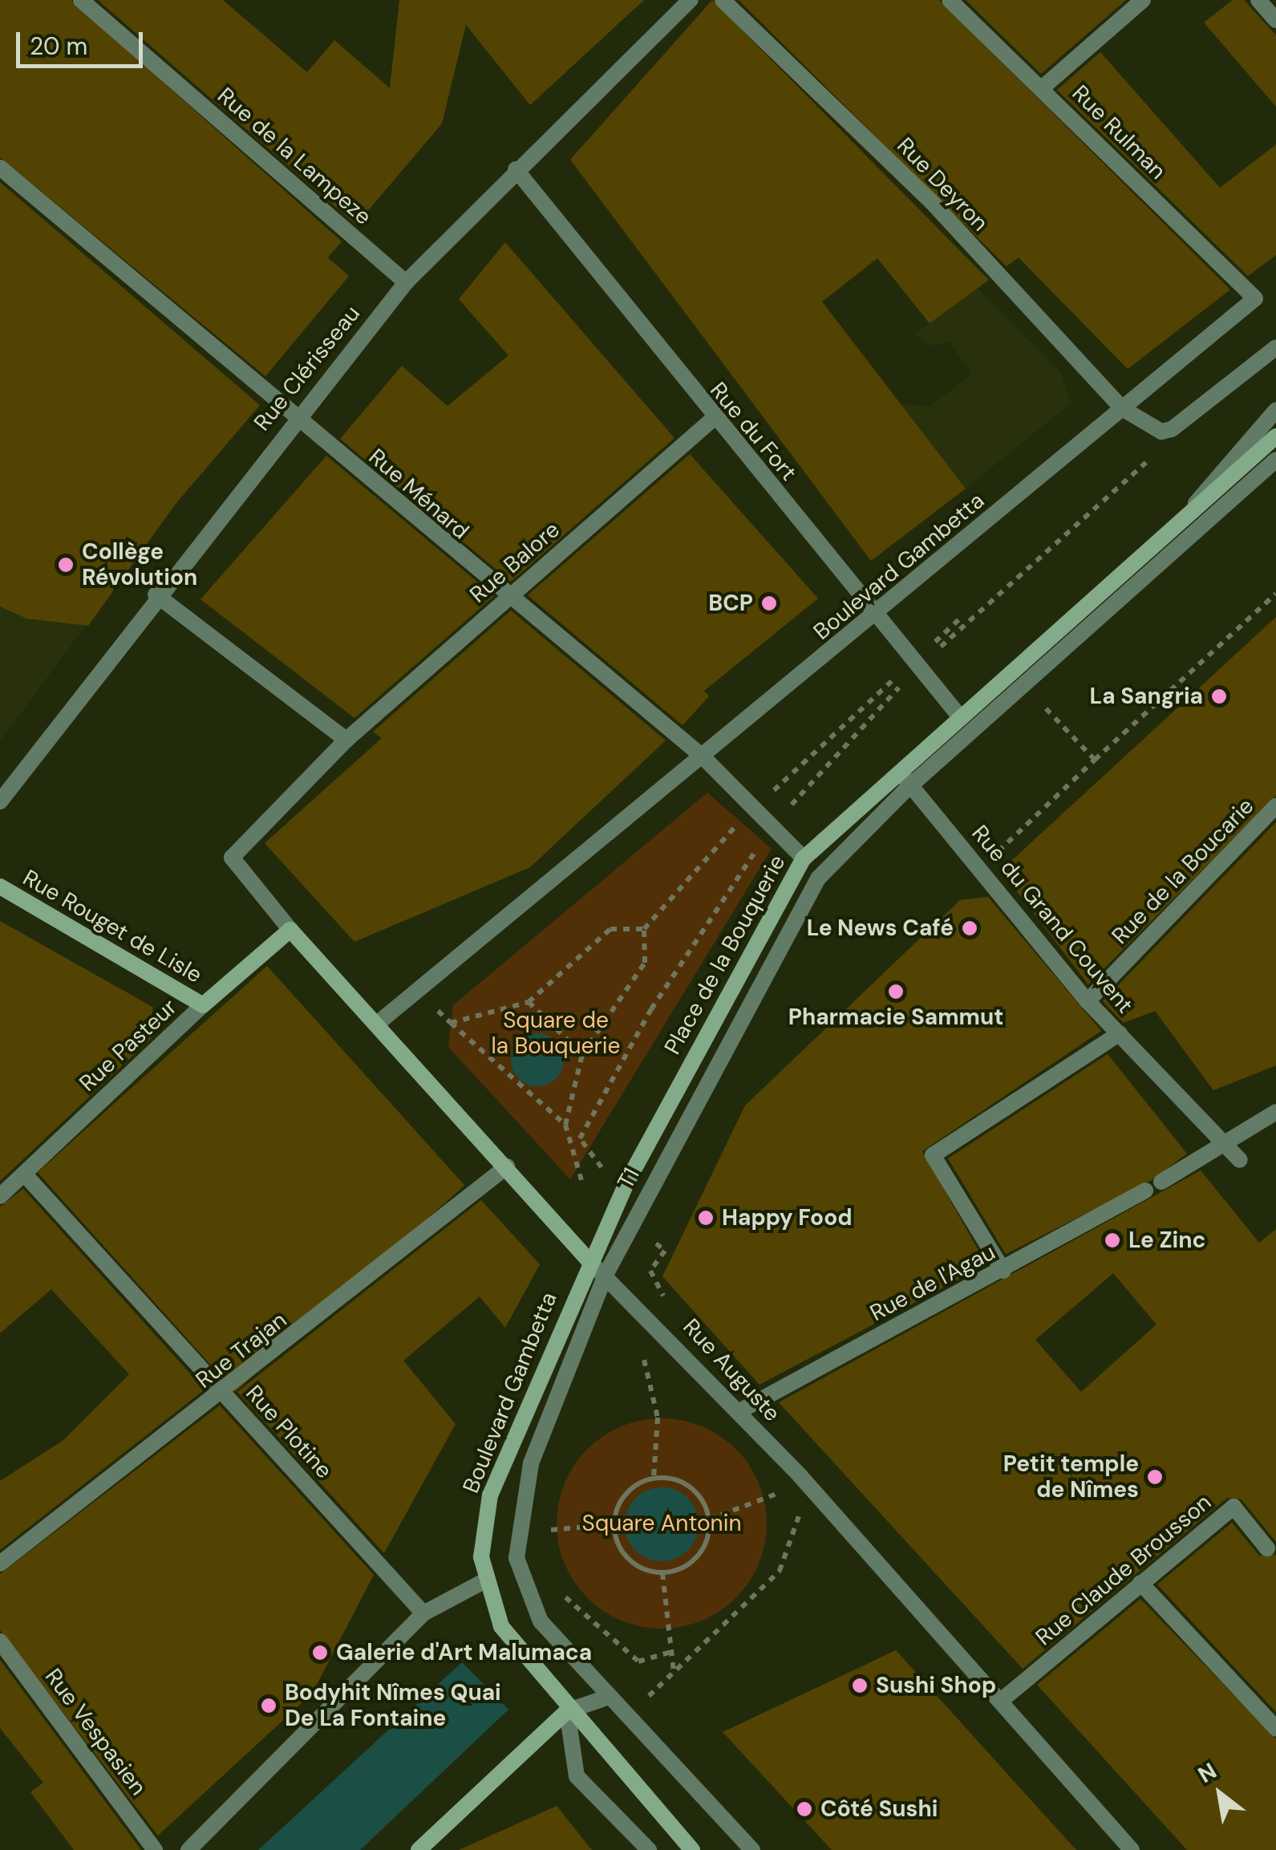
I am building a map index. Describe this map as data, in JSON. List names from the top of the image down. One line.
{"streets":{"street":["Rue Rulman","Rue de la Lampeze","Rue Deyron","Rue Clérisseau","Rue du Fort","Rue Ménard","Rue Balore","Boulevard Gambetta","Rue de la Boucarie","Rue du Grand Couvent","Rue Rouget de Lisle","Place de la Bouquerie","Rue Pasteur","T1","Rue de l'Agau","Rue Trajan","Rue Auguste","Rue Plotine","Rue Claude Brousson","Rue Vespasien"]},"crossings":[["Rue Rulman","Boulevard Gambetta"],["Rue de la Lampeze","Rue Clérisseau"],["Rue Deyron","Boulevard Gambetta"],["Rue Clérisseau","Rue du Fort"],["Rue Clérisseau","Rue Ménard"],["Rue du Fort","Rue Balore"],["Rue du Fort","Boulevard Gambetta"],["Rue du Fort","Place de la Bouquerie"],["Rue Ménard","Rue Balore"],["Rue Ménard","Boulevard Gambetta"],["Rue Ménard","Place de la Bouquerie"],["Rue Balore","Rue Pasteur"],["Rue Balore","Rue Auguste"],["Boulevard Gambetta","Place de la Bouquerie"],["Boulevard Gambetta","Rue Auguste"],["Rue de la Boucarie","Rue du Grand Couvent"],["Rue du Grand Couvent","Place de la Bouquerie"],["Rue du Grand Couvent","T1"],["Rue Rouget de Lisle","Rue Pasteur"],["Place de la Bouquerie","T1"],["Place de la Bouquerie","Rue Auguste"],["Rue Pasteur","Rue Auguste"],["Rue Pasteur","Rue Plotine"],["T1","Rue Auguste"],["Rue de l'Agau","Rue Auguste"],["Rue Trajan","Rue Auguste"],["Rue Trajan","Rue Plotine"],["Rue Auguste","Rue Claude Brousson"]],"parks":["Square de la Bouquerie","Square Antonin"],"places":["Collège Révolution","BCP","La Sangria","Le News Café","Pharmacie Sammut","Happy Food","Le Zinc","Petit temple de Nîmes","Galerie d'Art Malumaca","Sushi Shop","Bodyhit Nîmes Quai De La Fontaine","Côté Sushi"],"scale_bar":"20 m","north":"top left"}
